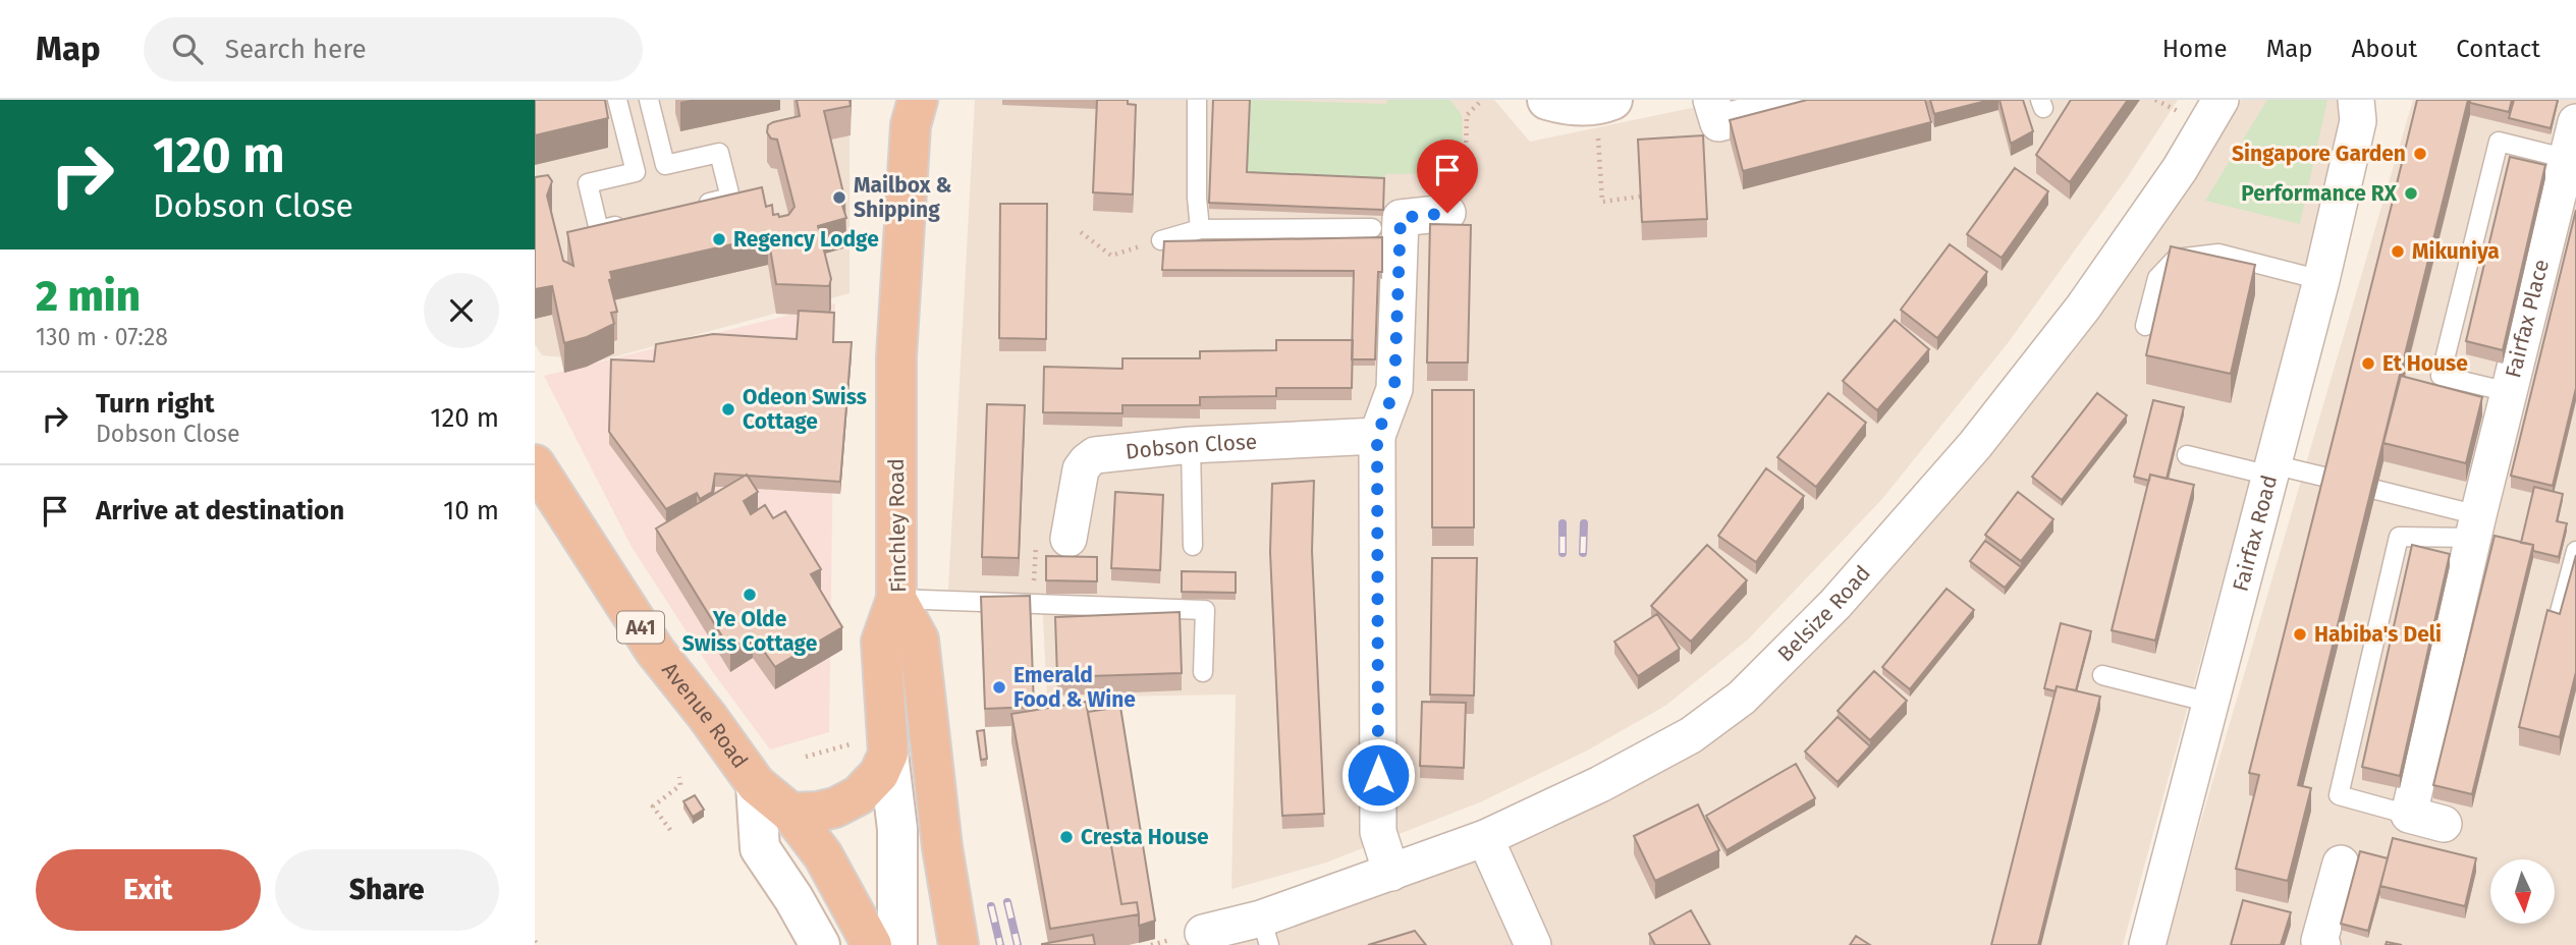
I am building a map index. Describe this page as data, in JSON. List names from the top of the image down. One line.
{"streets":{"highway":["Finchley Road","A41","Avenue Road"],"street":["Fairfax Place","Dobson Close","Fairfax Road","Belsize Road"]},"crossings":[["A41","Avenue Road"]],"places":["Singapore Garden","Performance RX","Mailbox & Shipping","Regency Lodge","Mikuniya","Et House","Odeon Swiss Cottage","Ye Olde Swiss Cottage","Habiba's Deli","Emerald Food & Wine","Cresta House"],"north":"bottom","page":{"header":"Map","search":"Search here","nav":["Home","Map","About","Contact"],"turn":["120 m","Dobson Close"],"heading":["2 min","130 m · 07:28"],"list":[{"name":"Turn right","note":"Dobson Close","value":"120 m"},{"name":"Arrive at destination","value":"10 m"}],"buttons":["Exit","Share"]}}
